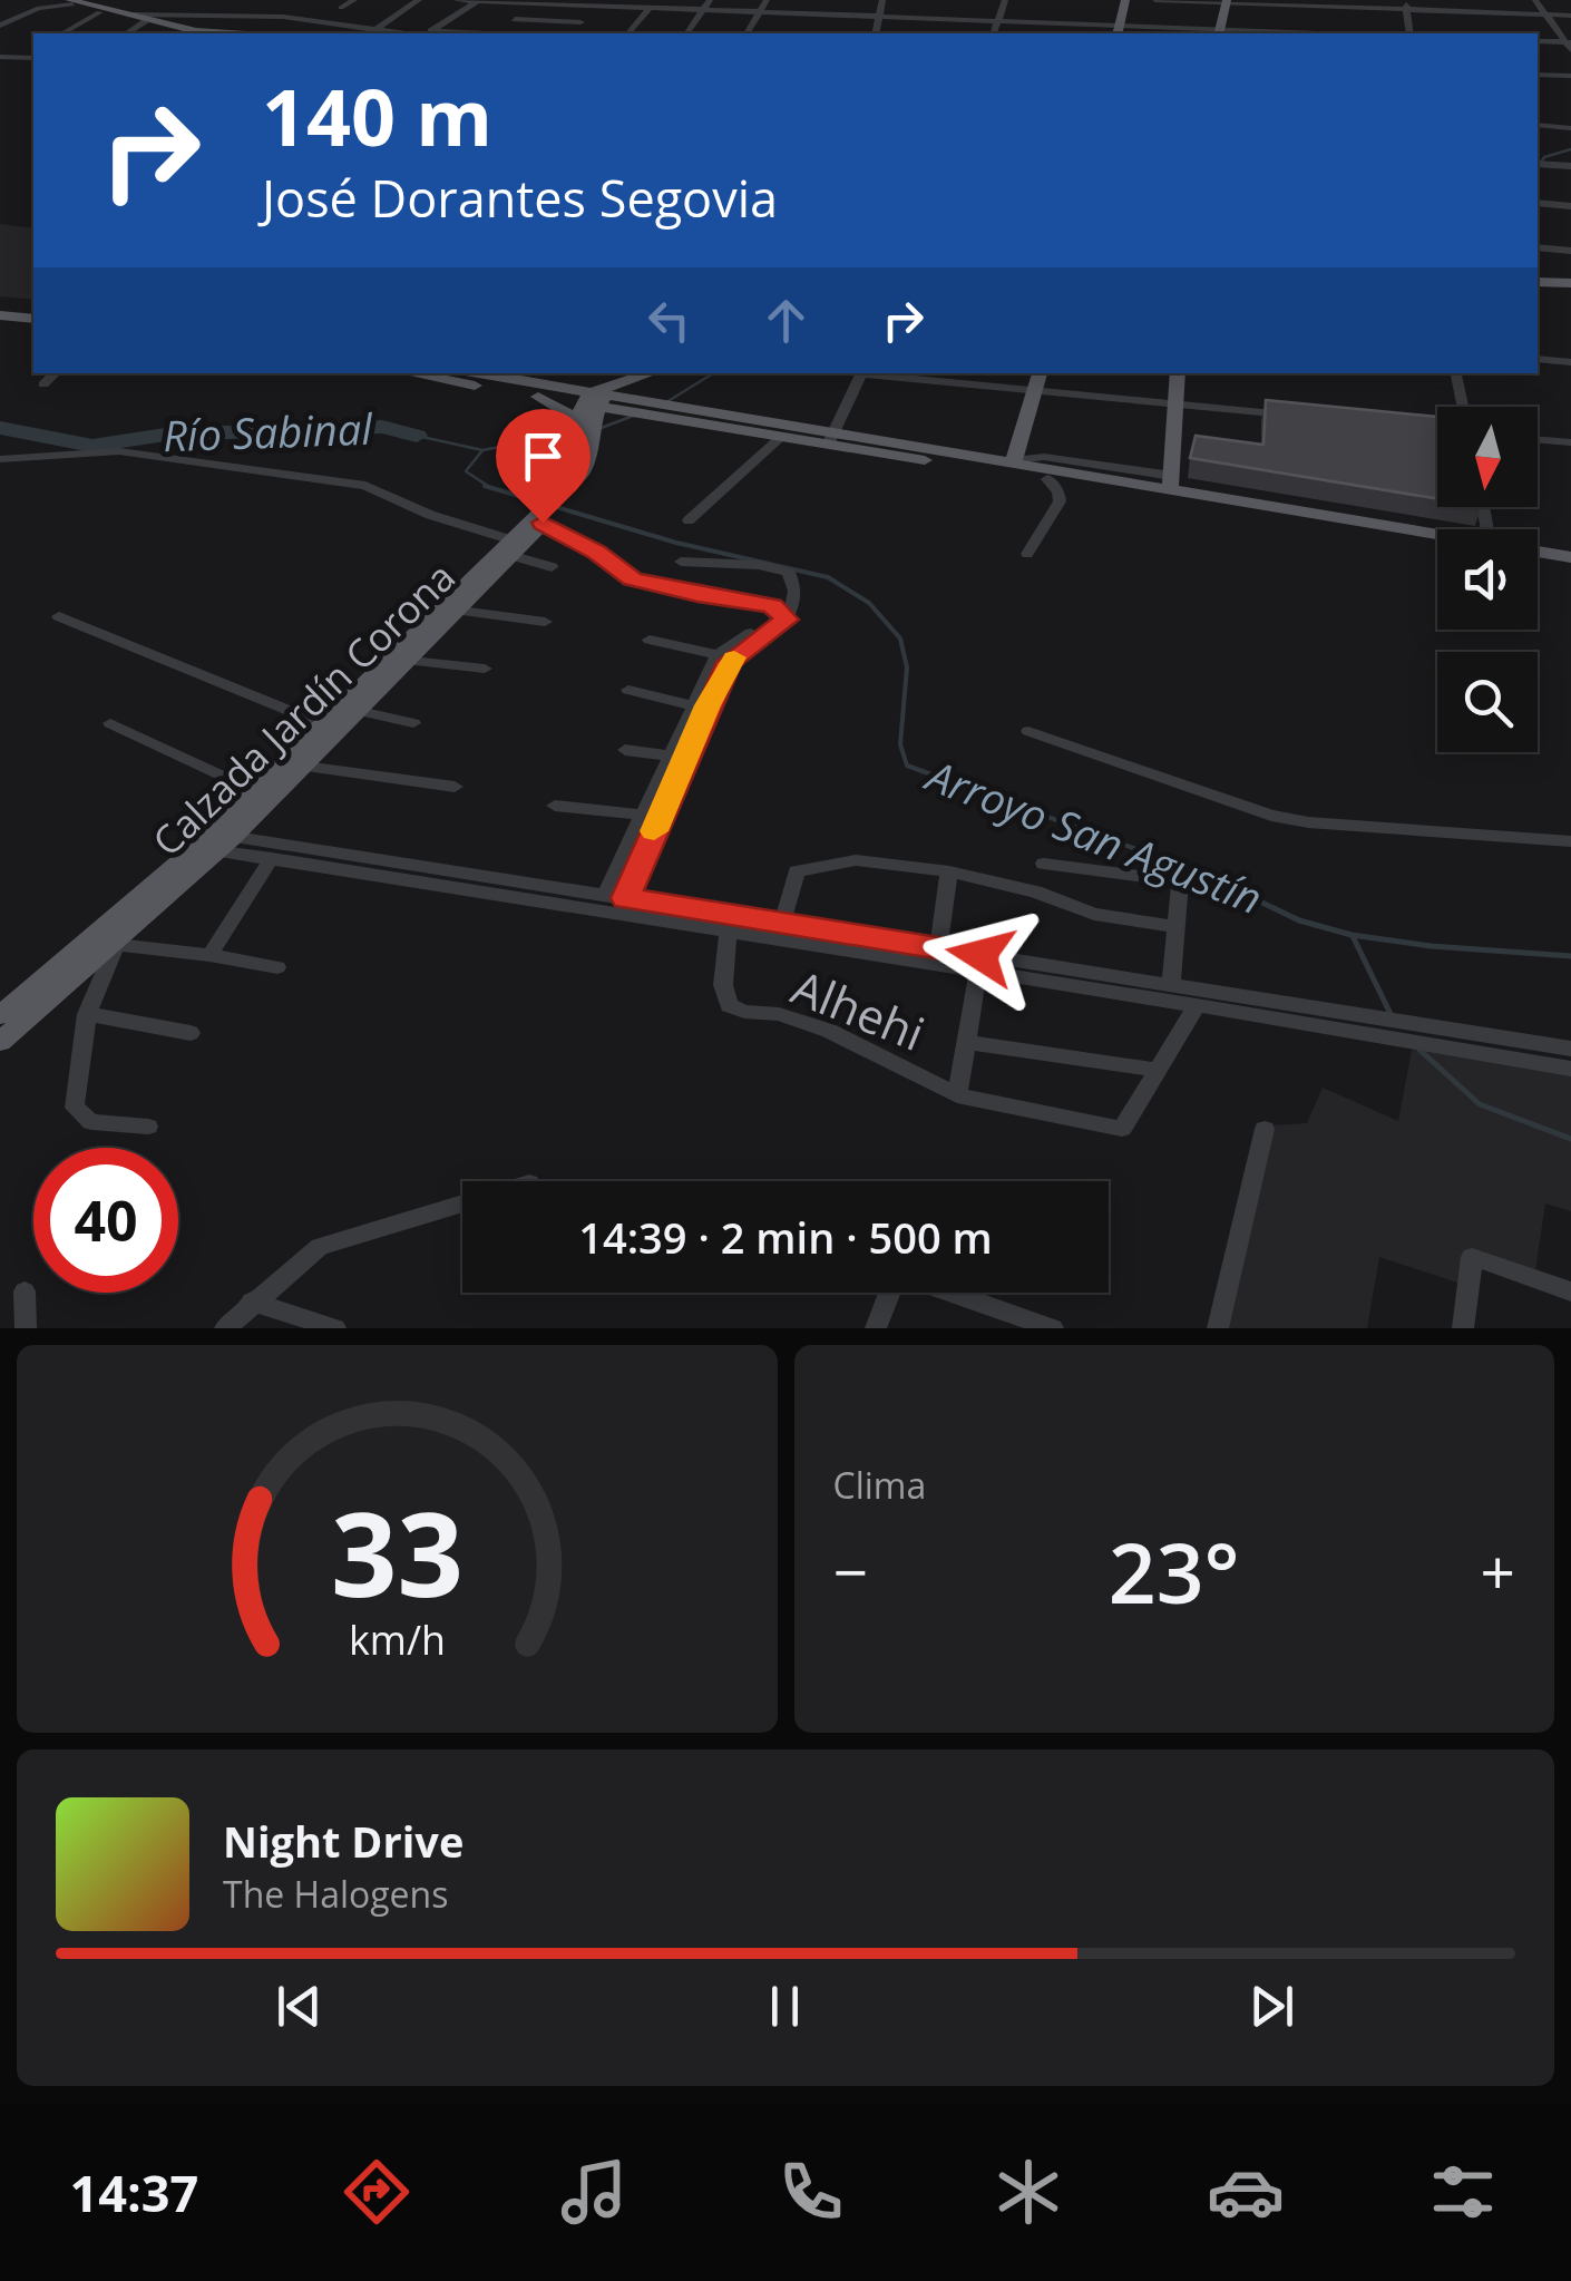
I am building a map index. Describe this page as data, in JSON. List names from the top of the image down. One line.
{"streets":{"main road":["Calzada Jardín Corona"],"street":["Alhehi"]},"water":["Río Sabinal","Arroyo San Agustín"],"north":"bottom","page":{"turn":["140 m","José Dorantes Segovia"],"limit":"40","trip":"14:39 · 2 min · 500 m","tile":"Clima","heat":["−","23°","+"],"song":["Night Drive","The Halogens"],"tabs":"14:37","gauge":["33","km/h"]}}
